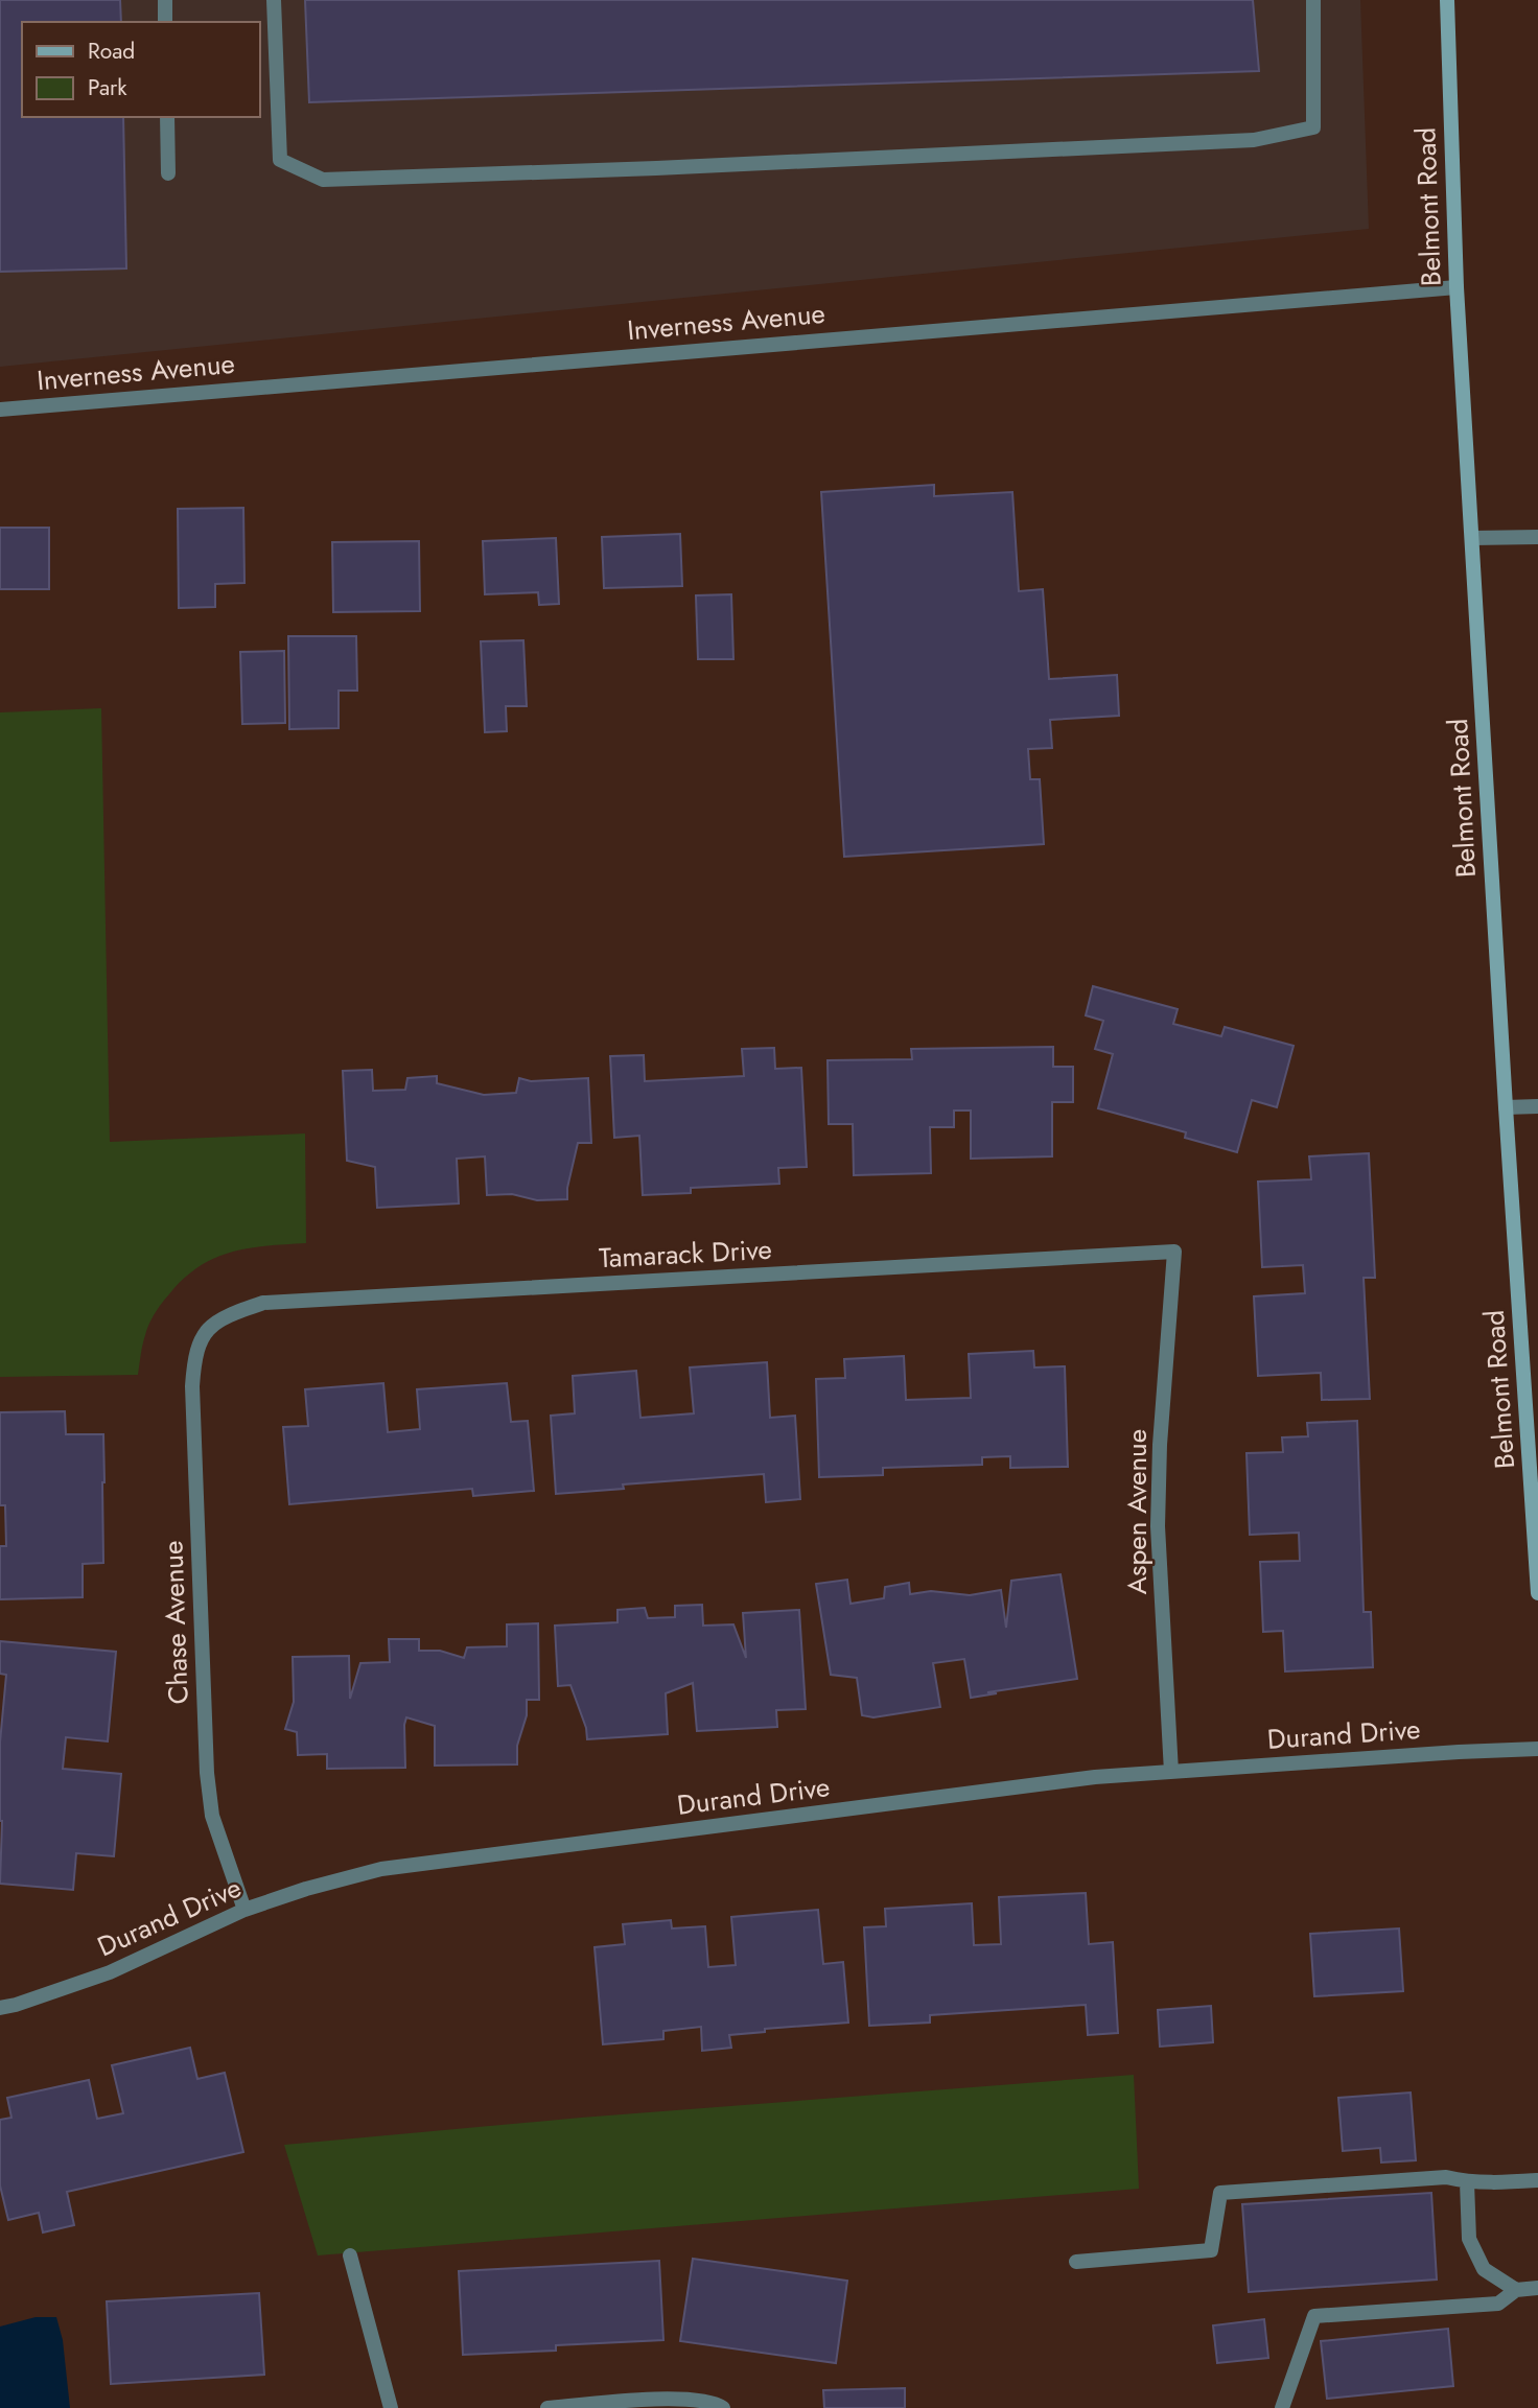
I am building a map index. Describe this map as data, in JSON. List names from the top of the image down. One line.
{"streets":{"main road":["Belmont Road"],"street":["Inverness Avenue","Tamarack Drive","Aspen Avenue","Chase Avenue","Durand Drive"]},"crossings":[["Belmont Road","Inverness Avenue"],["Tamarack Drive","Aspen Avenue"],["Tamarack Drive","Chase Avenue"],["Aspen Avenue","Durand Drive"],["Chase Avenue","Durand Drive"]],"legend":["Road","Park"]}
